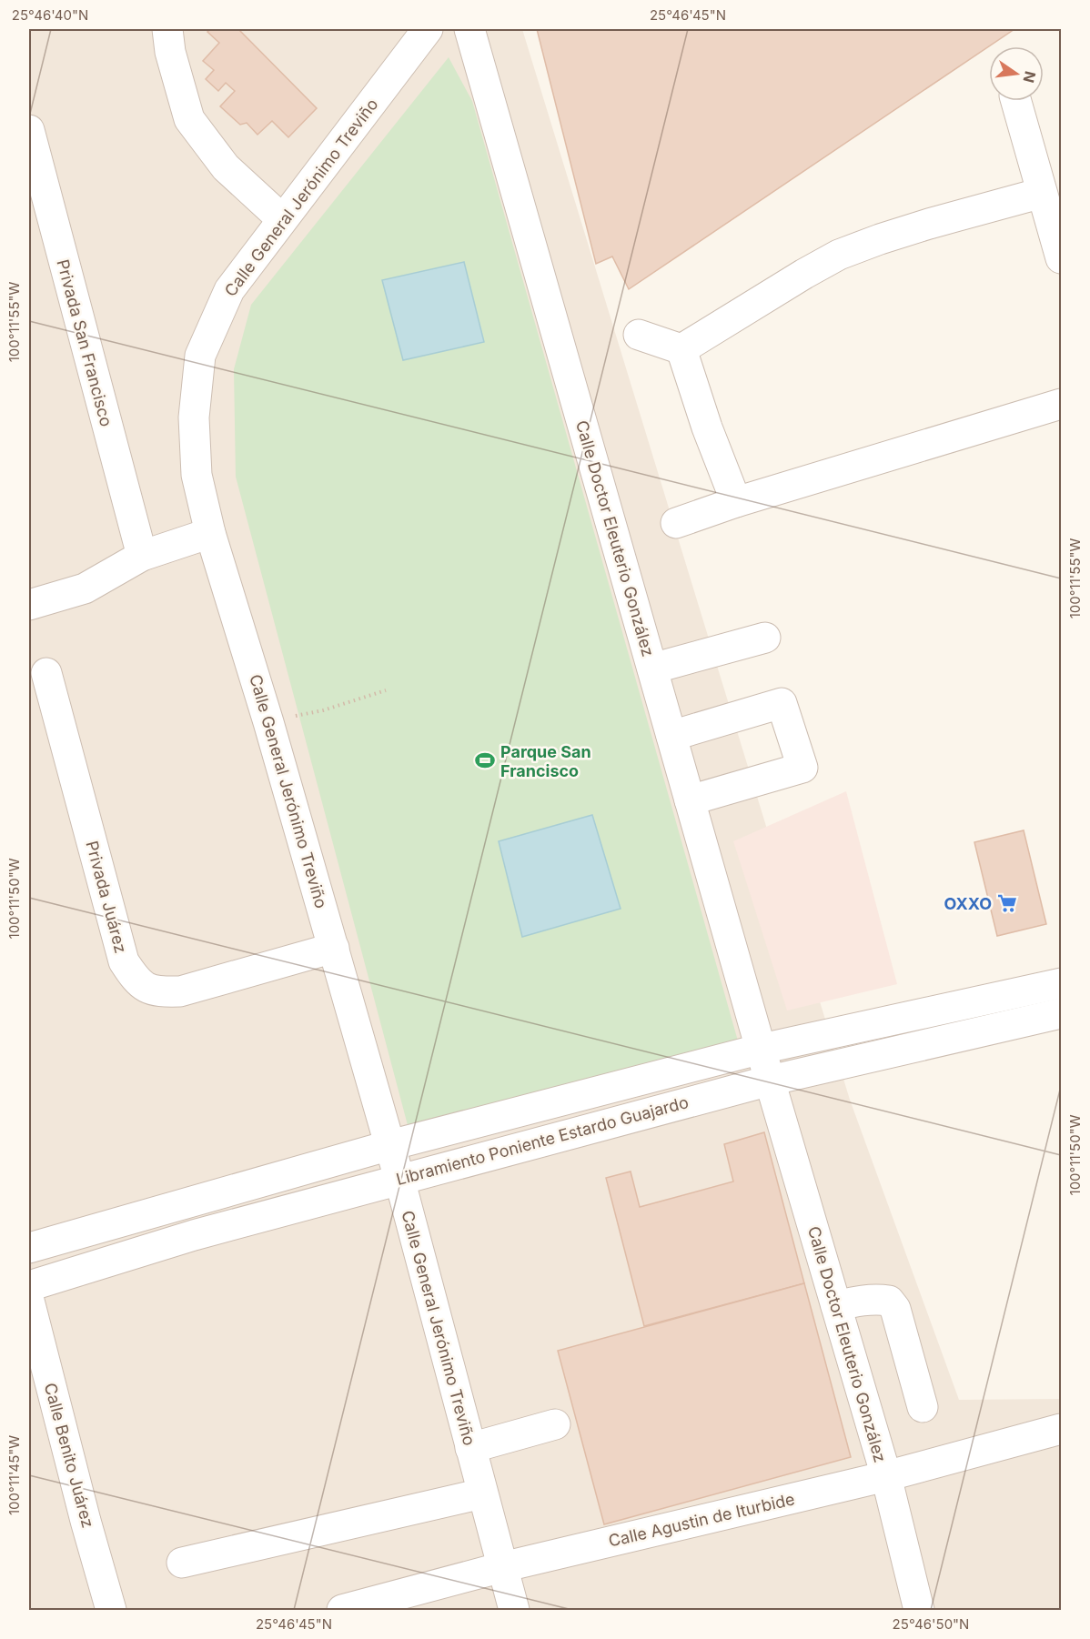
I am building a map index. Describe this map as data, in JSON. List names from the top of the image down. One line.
{"streets":{"street":["Calle General Jerónimo Treviño","Privada San Francisco","Calle Doctor Eleuterio González","Privada Juárez","Libramiento Poniente Estardo Guajardo","Calle Benito Juárez","Calle Agustin de Iturbide"]},"crossings":[["Calle General Jerónimo Treviño","Privada Juárez"],["Calle General Jerónimo Treviño","Libramiento Poniente Estardo Guajardo"],["Calle General Jerónimo Treviño","Calle Agustin de Iturbide"],["Calle Doctor Eleuterio González","Libramiento Poniente Estardo Guajardo"],["Calle Doctor Eleuterio González","Calle Agustin de Iturbide"]],"places":{"sports":["Parque San Francisco"],"supermarket":["OXXO"]},"north":"right","coordinates":["25°46'40\"N","25°46'45\"N","100°11'55\"W","100°11'50\"W","100°11'45\"W","25°46'50\"N"]}
